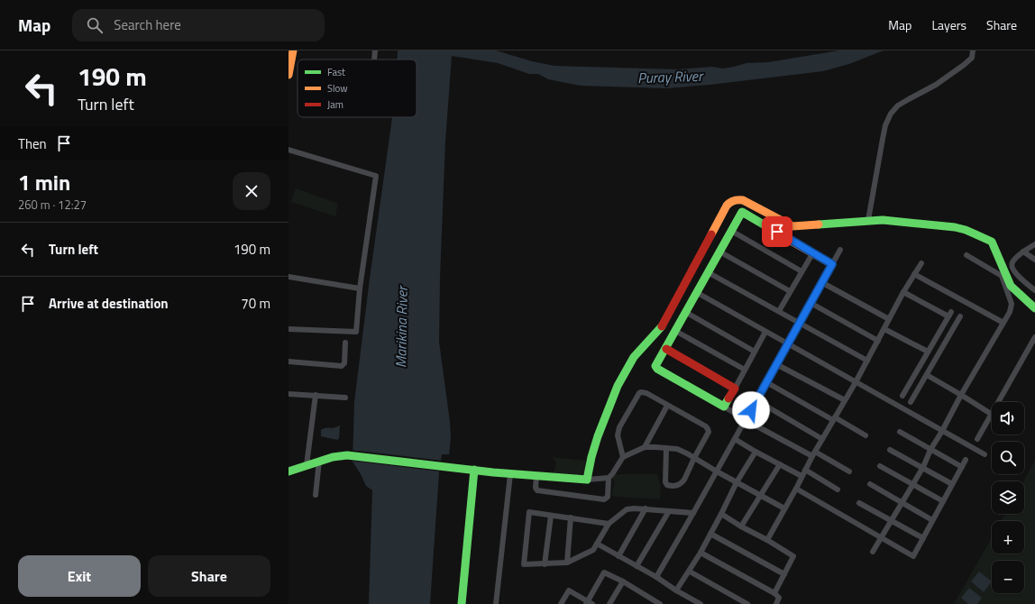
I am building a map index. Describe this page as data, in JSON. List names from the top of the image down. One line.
{"water":["Puray River","Marikina River"],"legend":["Fast","Slow","Jam"],"page":{"header":"Map","search":"Search here","nav":["Map","Layers","Share"],"turn":["190 m","Turn left"],"then":"Then","heading":["1 min","260 m · 12:27"],"list":[{"name":"Turn left","value":"190 m"},{"name":"Arrive at destination","value":"70 m"}],"map_buttons":["+","−"],"buttons":["Exit","Share"]}}
